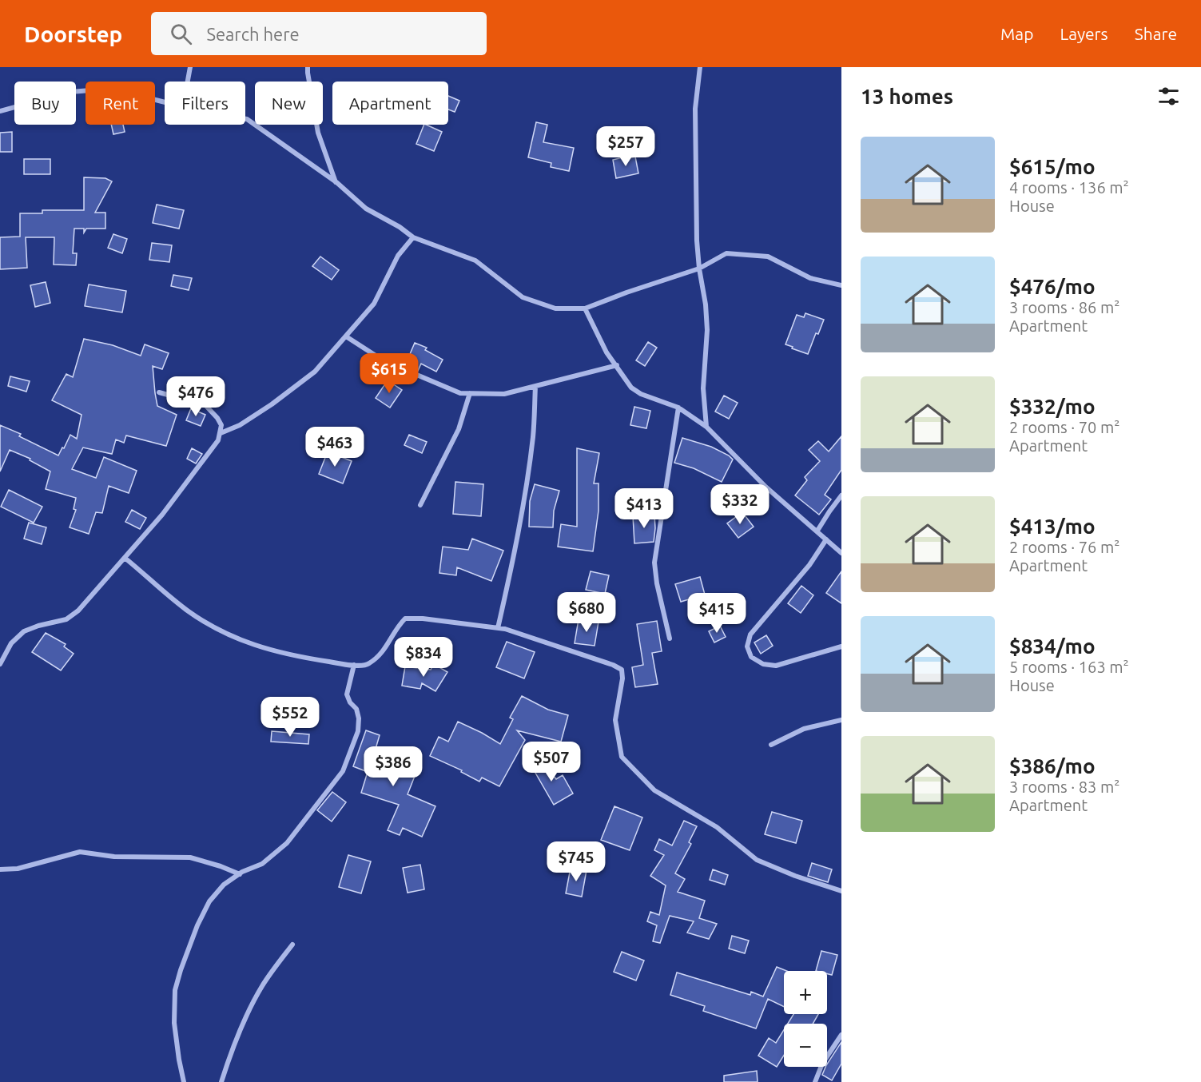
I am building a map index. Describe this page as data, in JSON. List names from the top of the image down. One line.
{"page":{"header":"Doorstep","search":"Search here","nav":["Map","Layers","Share"],"heading":"13 homes","chip":["Buy","Rent","Filters","New","Apartment"],"list":[{"name":"$615/mo","note":"4 rooms · 136 m² · House"},{"name":"$476/mo","note":"3 rooms · 86 m² · Apartment"},{"name":"$332/mo","note":"2 rooms · 70 m² · Apartment"},{"name":"$413/mo","note":"2 rooms · 76 m² · Apartment"},{"name":"$834/mo","note":"5 rooms · 163 m² · House"},{"name":"$386/mo","note":"3 rooms · 83 m² · Apartment"}],"price":["$257","$615","$476","$463","$332","$413","$680","$415","$834","$552","$507","$386","$745"],"map_buttons":["+","−"]}}
